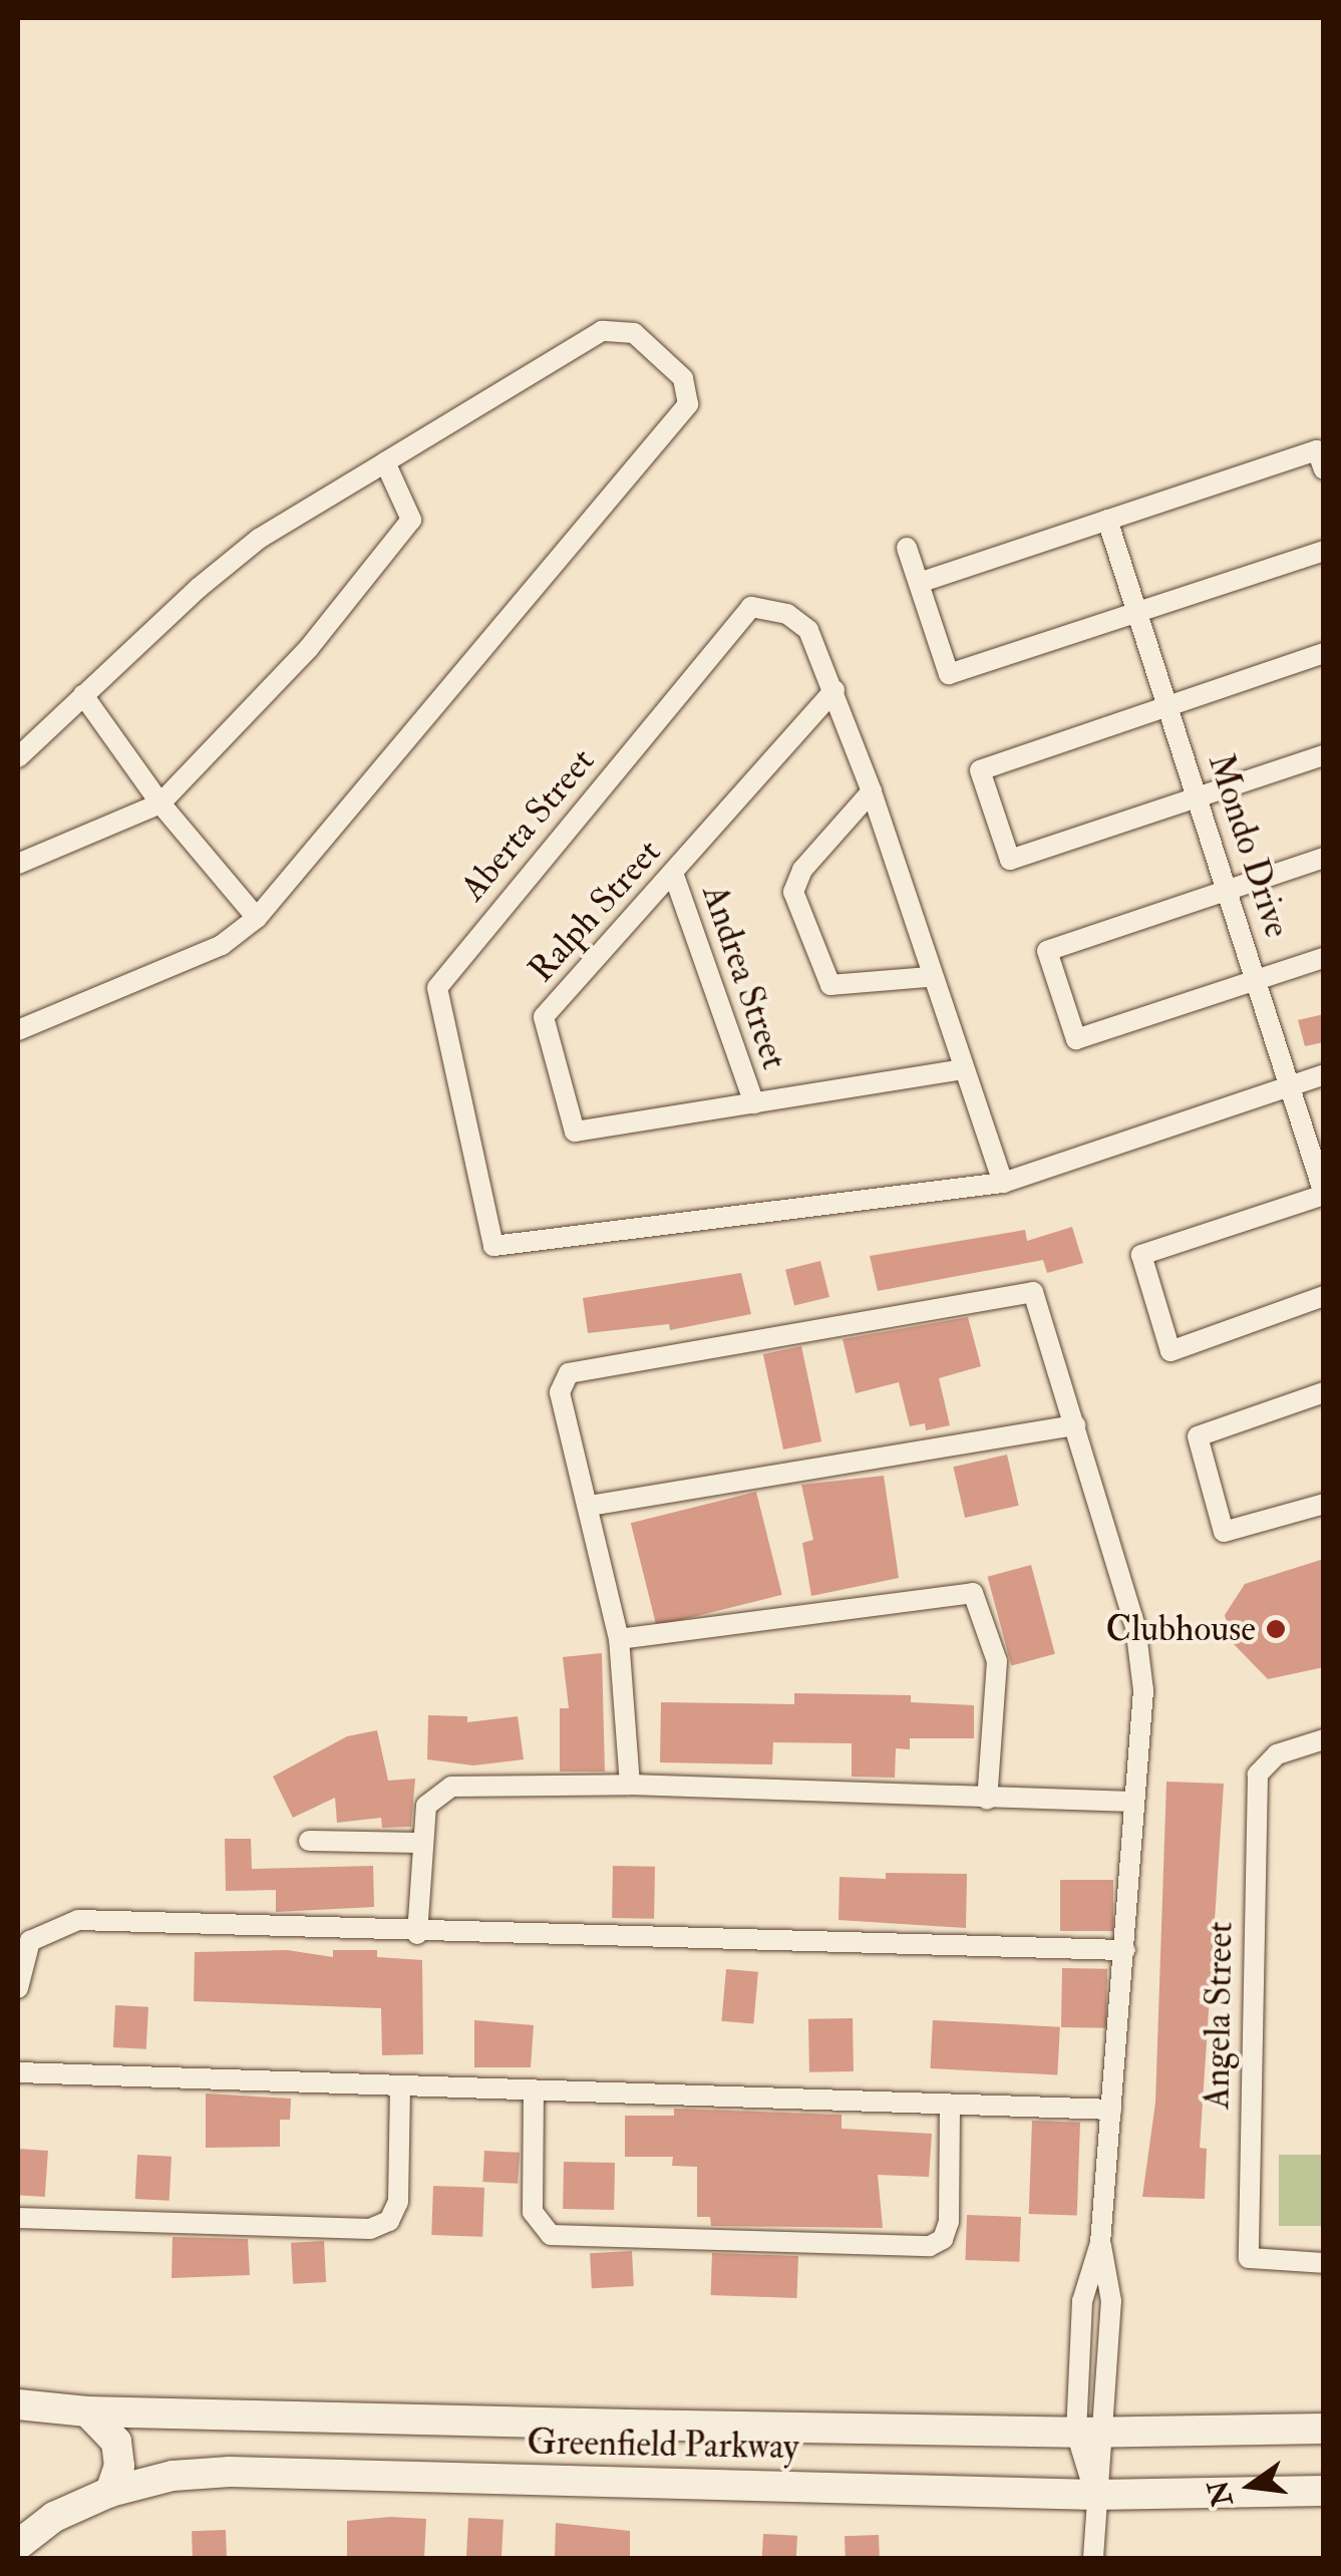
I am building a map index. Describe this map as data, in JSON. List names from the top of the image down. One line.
{"streets":{"main road":["Greenfield Parkway"],"street":["Aberta Street","Mondo Drive","Ralph Street","Andrea Street","Angela Street"]},"crossings":[["Aberta Street","Mondo Drive"],["Aberta Street","Ralph Street"],["Ralph Street","Andrea Street"]],"places":["Clubhouse"],"north":"left"}
